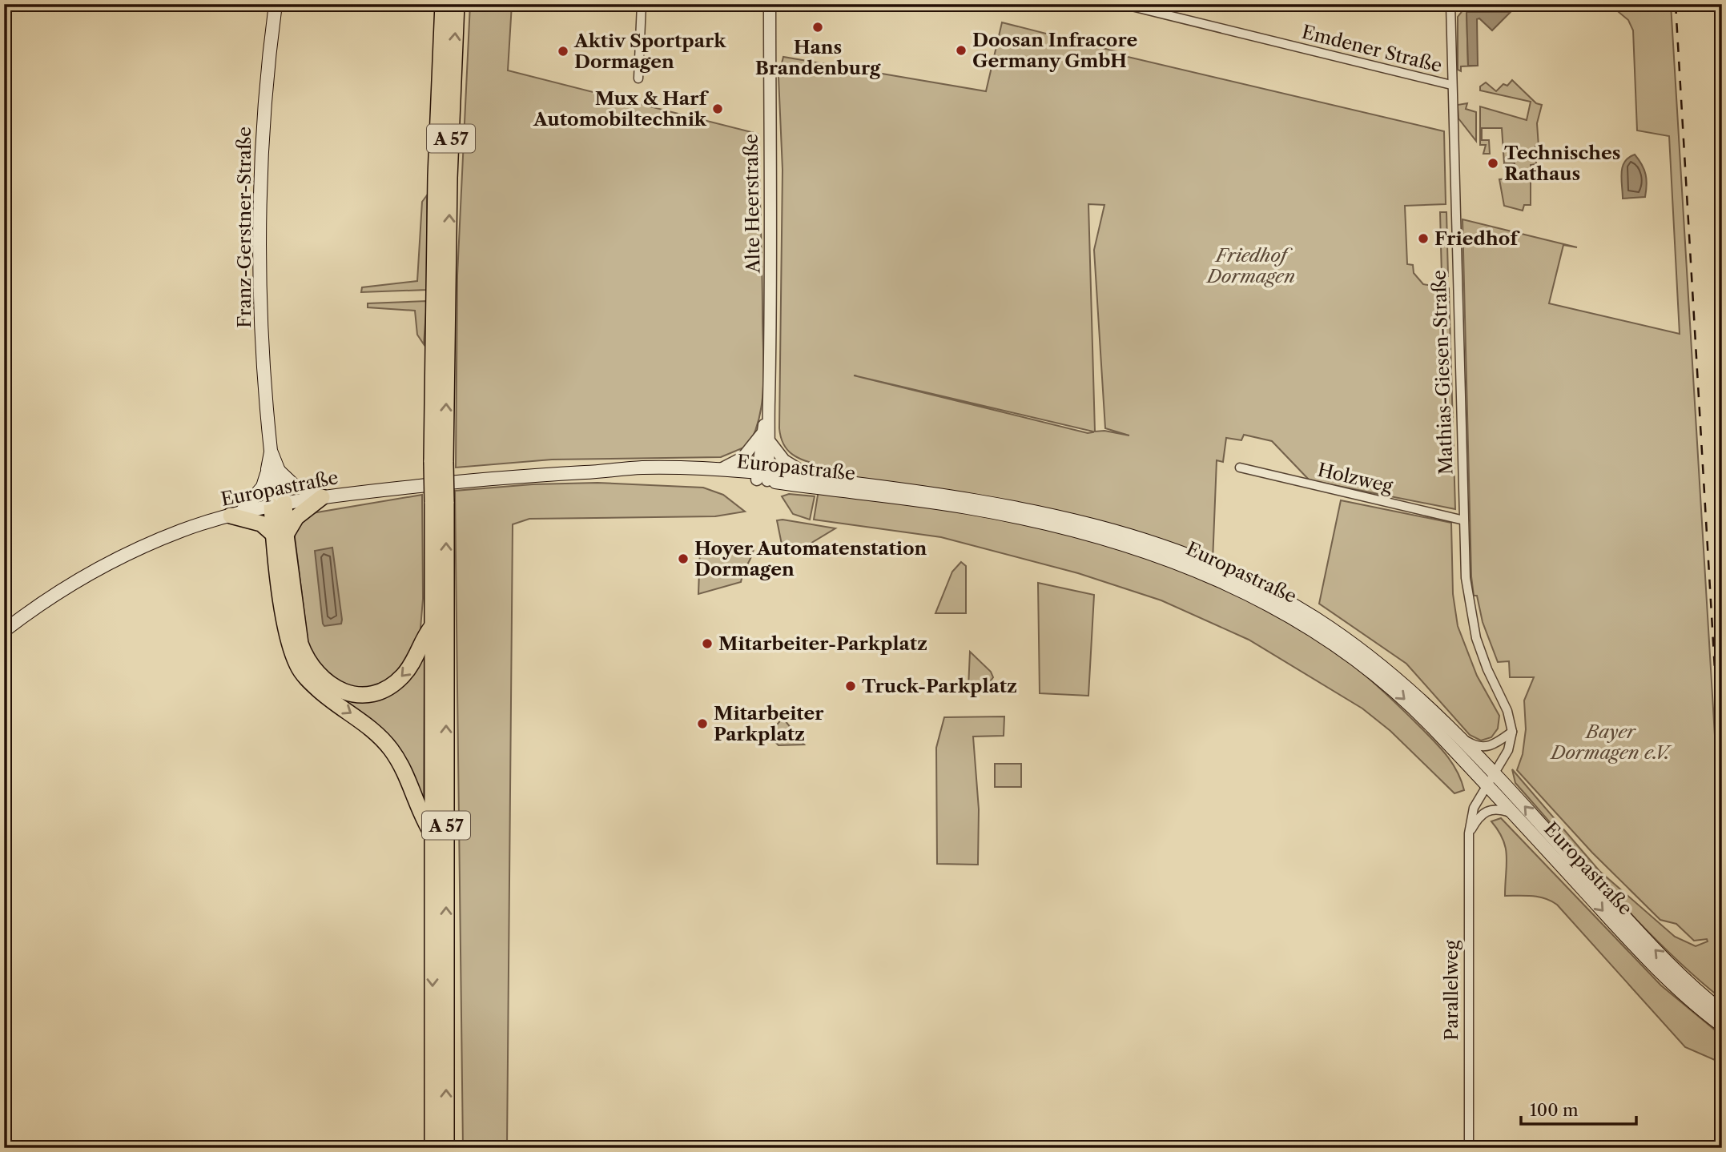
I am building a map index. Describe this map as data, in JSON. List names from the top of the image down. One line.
{"streets":{"highway":["A 57"],"main road":["Franz-Gerstner-Straße","Europastraße"],"street":["Emdener Straße","Alte Heerstraße","Mathias-Giesen-Straße","Holzweg","Parallelweg"]},"crossings":[["Emdener Straße","Mathias-Giesen-Straße"],["Alte Heerstraße","Europastraße"],["Franz-Gerstner-Straße","Europastraße"],["Mathias-Giesen-Straße","Holzweg"],["Europastraße","Parallelweg"]],"parks":["Friedhof Dormagen","Bayer Dormagen e.V."],"places":["Hans Brandenburg","Doosan Infracore Germany GmbH","Aktiv Sportpark Dormagen","Mux & Harf Automobiltechnik","Technisches Rathaus","Friedhof","Hoyer Automatenstation Dormagen","Mitarbeiter-Parkplatz","Truck-Parkplatz","Mitarbeiter Parkplatz"],"scale_bar":"100 m"}
